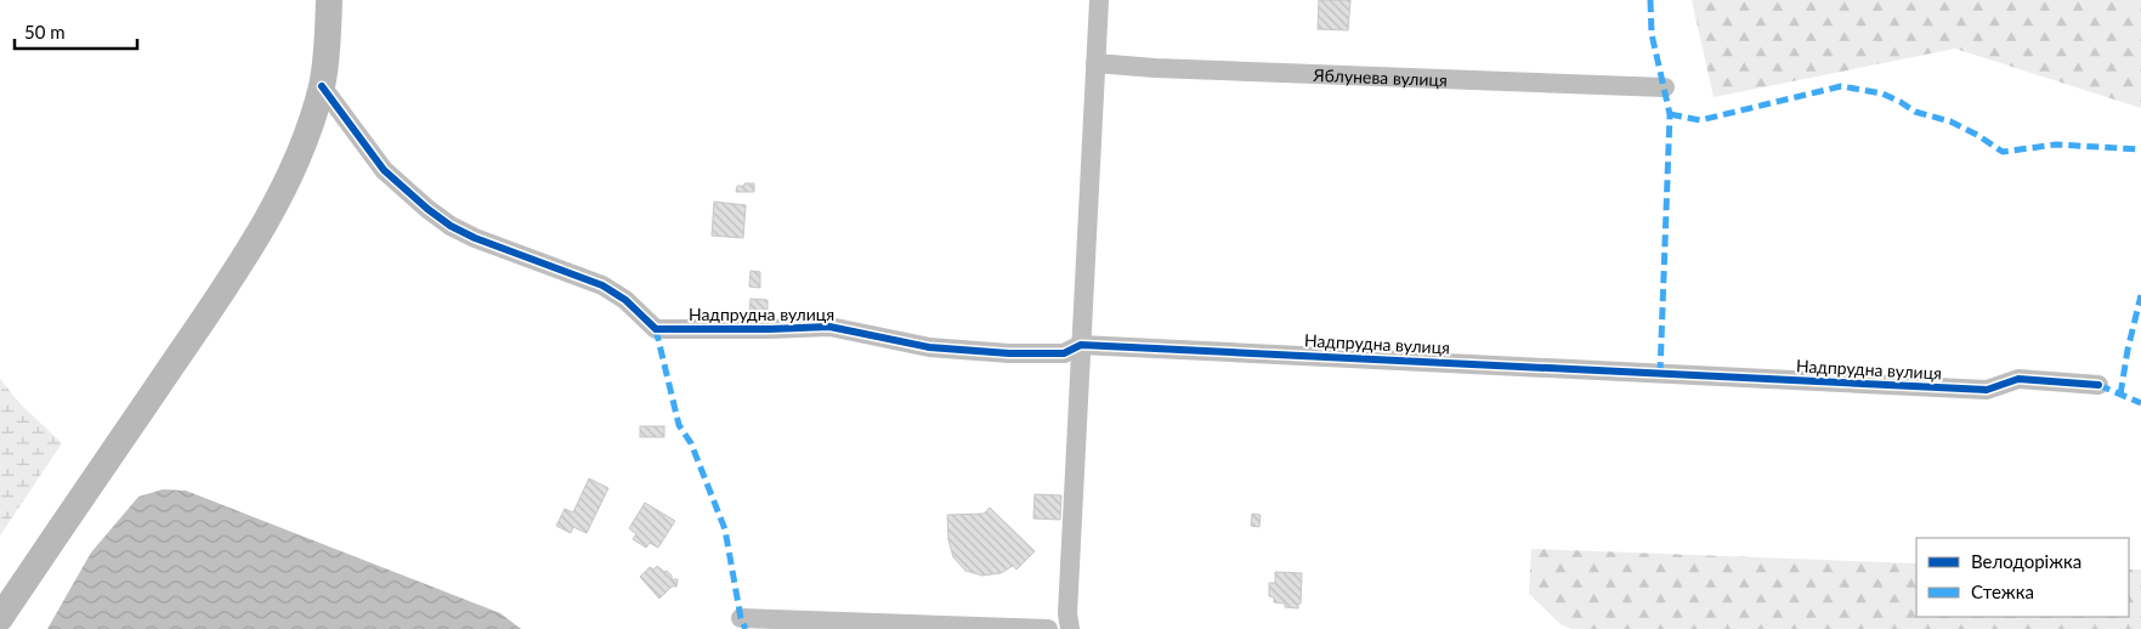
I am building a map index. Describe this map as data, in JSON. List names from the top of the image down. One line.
{"streets":{"street":["Яблунева вулиця","Надпрудна вулиця"]},"legend":["Велодоріжка","Стежка"],"scale_bar":"50 m"}
